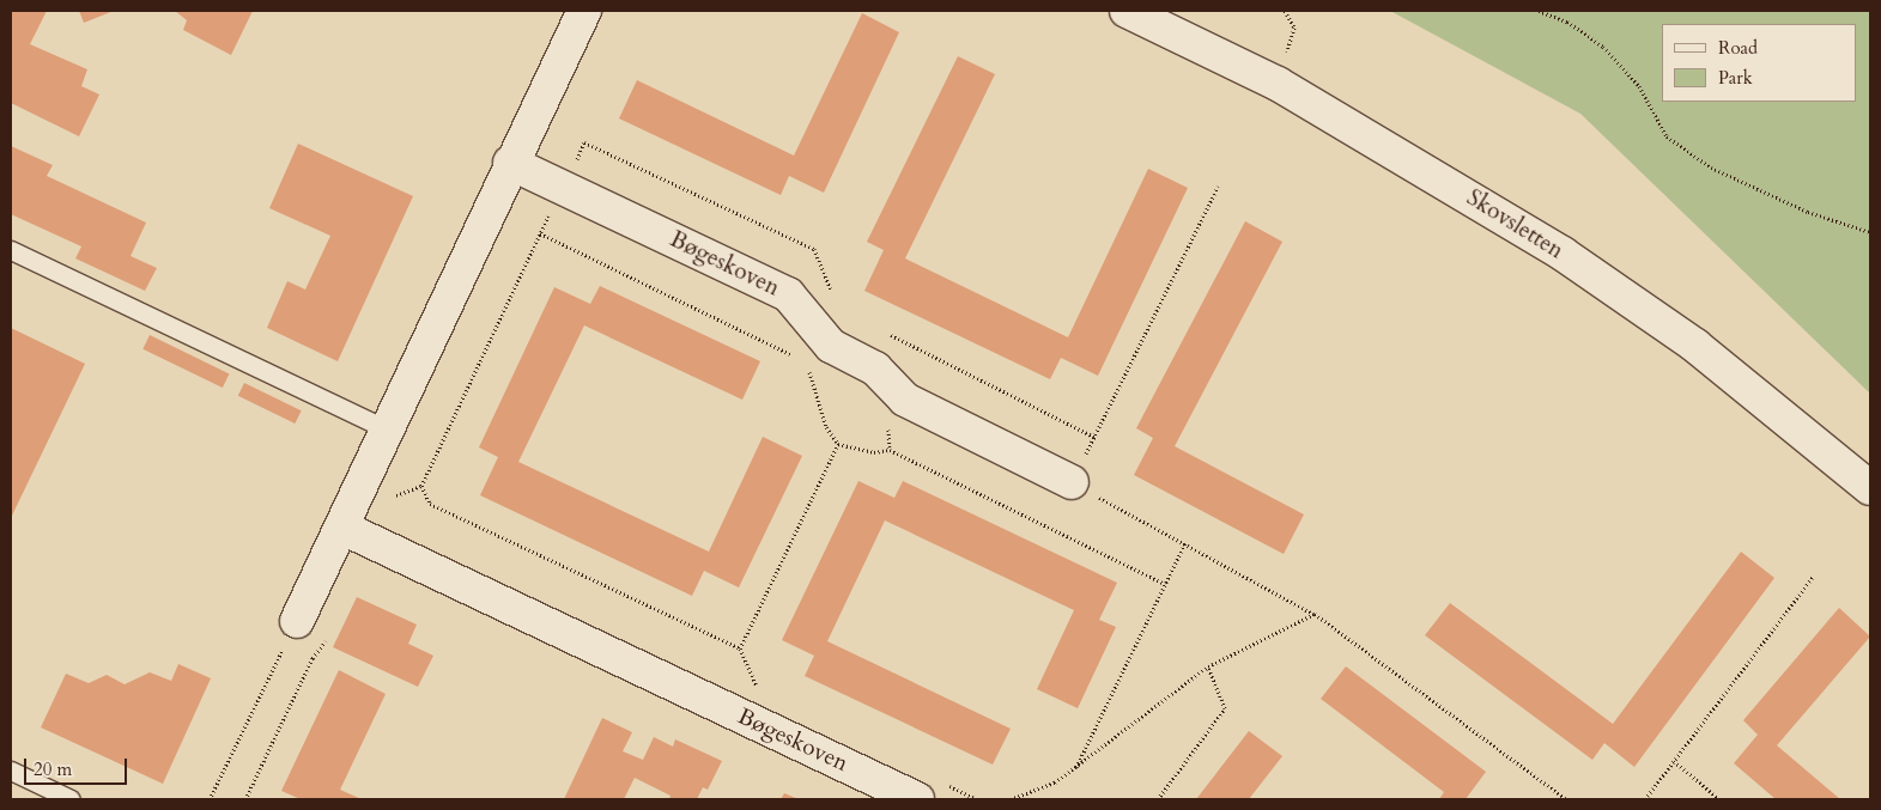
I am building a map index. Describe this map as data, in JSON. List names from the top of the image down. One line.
{"streets":{"street":["Skovsletten","Bøgeskoven"]},"legend":["Road","Park"],"scale_bar":"20 m"}
